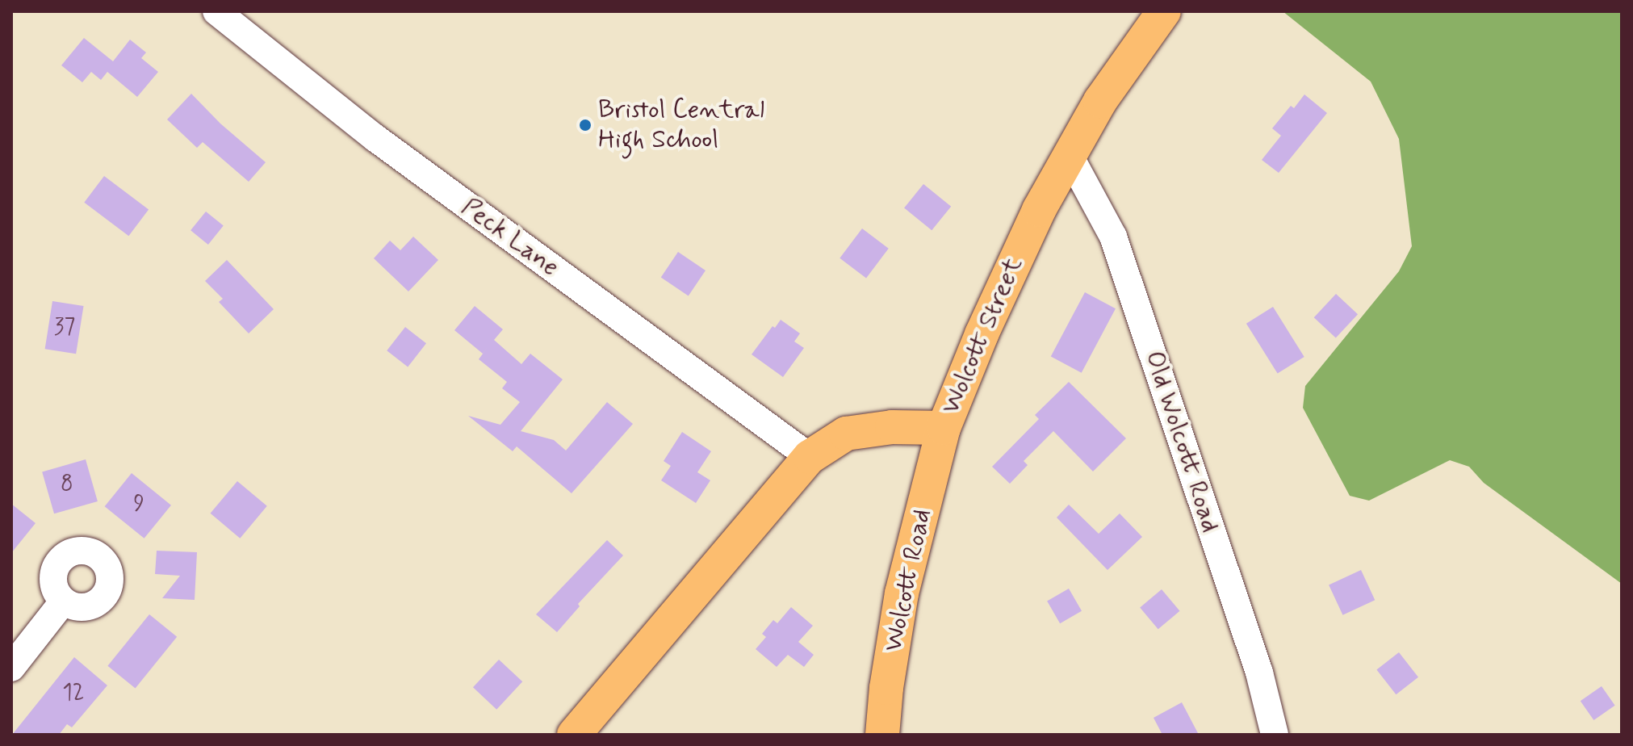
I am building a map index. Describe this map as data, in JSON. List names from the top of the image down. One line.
{"streets":{"main road":["Wolcott Street","Wolcott Road"],"street":["Peck Lane","Old Wolcott Road"]},"crossings":[["Peck Lane","Wolcott Street"],["Wolcott Street","Old Wolcott Road"],["Wolcott Street","Wolcott Road"]],"places":["Bristol Central High School"],"house_numbers":["37","8","9","12"]}
